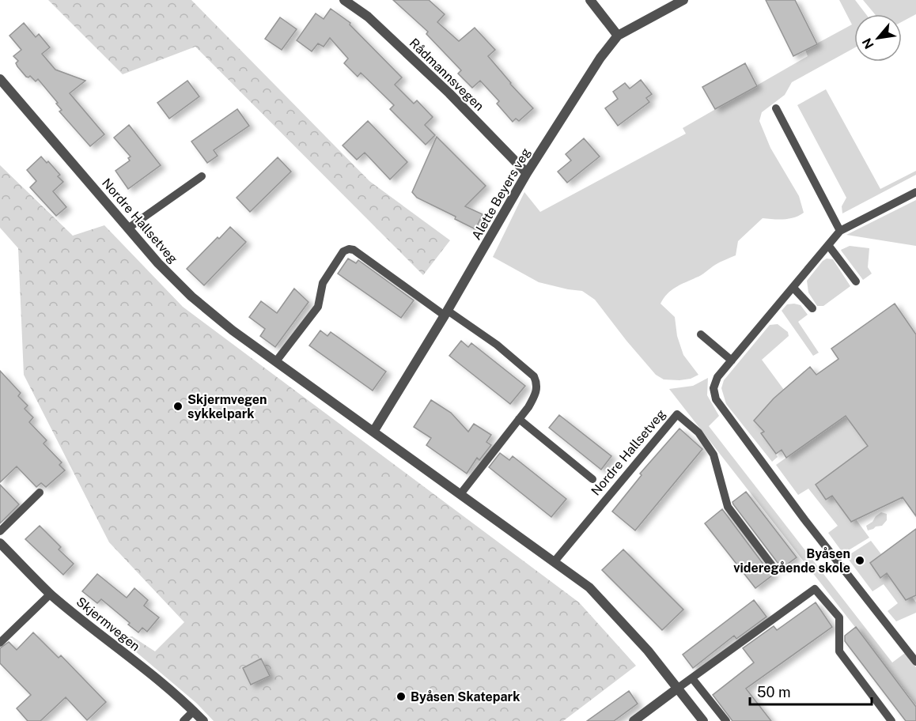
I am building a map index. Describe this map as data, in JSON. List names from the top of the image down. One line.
{"streets":{"street":["Rådmannsvegen","Alette Beyers veg","Nordre Hallsetveg","Skjermvegen"]},"crossings":[["Rådmannsvegen","Alette Beyers veg"],["Alette Beyers veg","Nordre Hallsetveg"]],"places":["Skjermvegen sykkelpark","Byåsen videregående skole","Byåsen Skatepark"],"scale_bar":"50 m","north":"bottom left"}
